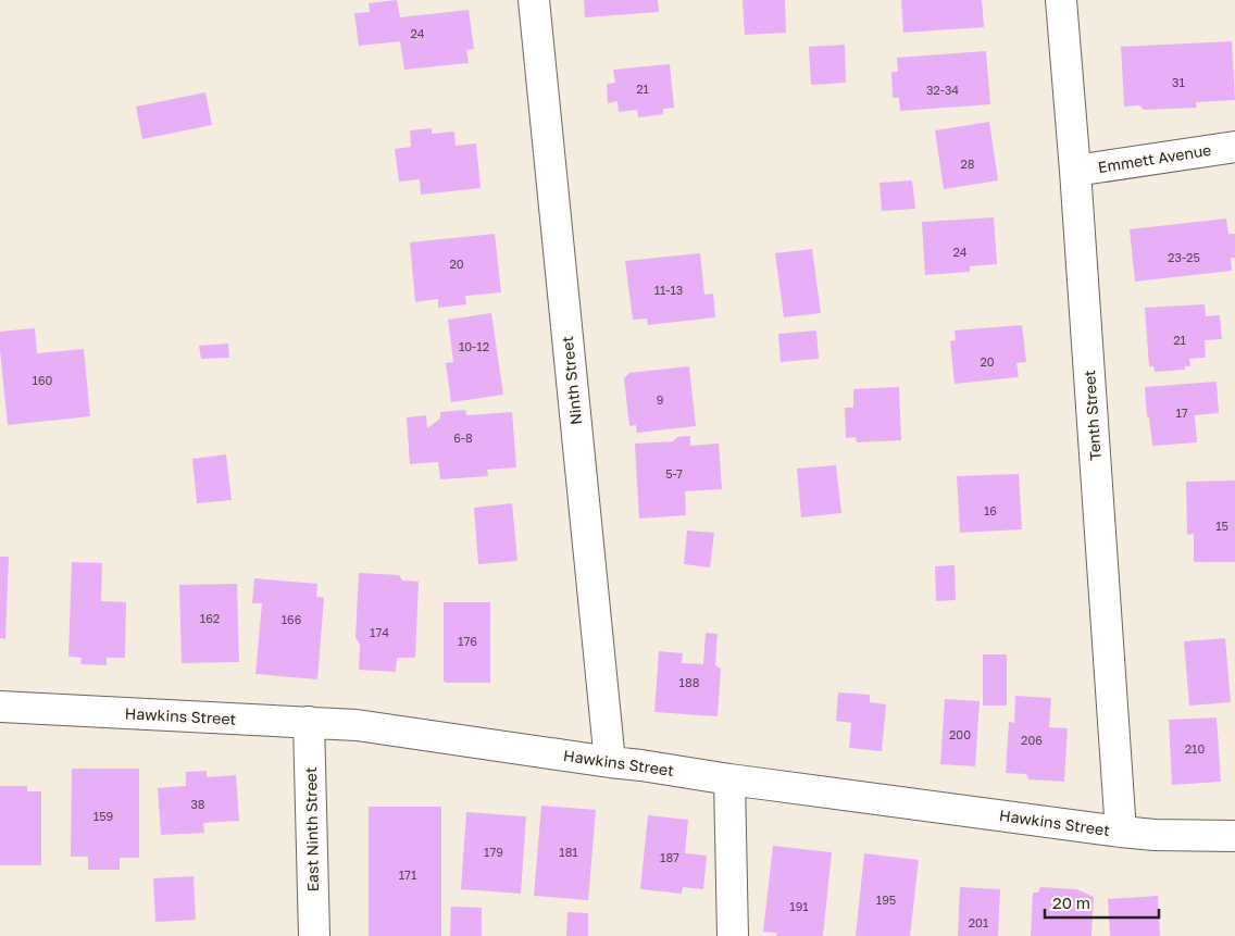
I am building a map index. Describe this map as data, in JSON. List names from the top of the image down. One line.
{"streets":{"street":["Emmett Avenue","Ninth Street","Tenth Street","Hawkins Street","East Ninth Street"]},"crossings":[["Emmett Avenue","Tenth Street"],["Ninth Street","Hawkins Street"],["Tenth Street","Hawkins Street"],["Hawkins Street","East Ninth Street"]],"house_numbers":["24","31","21","32-34","28","24","23-25","20","11-13","21","10-12","20","160","9","17","6-8","5-7","16","15","162","166","174","176","188","200","206","210","38","159","179","181","187","171","195","191","201"],"scale_bar":"20 m"}
